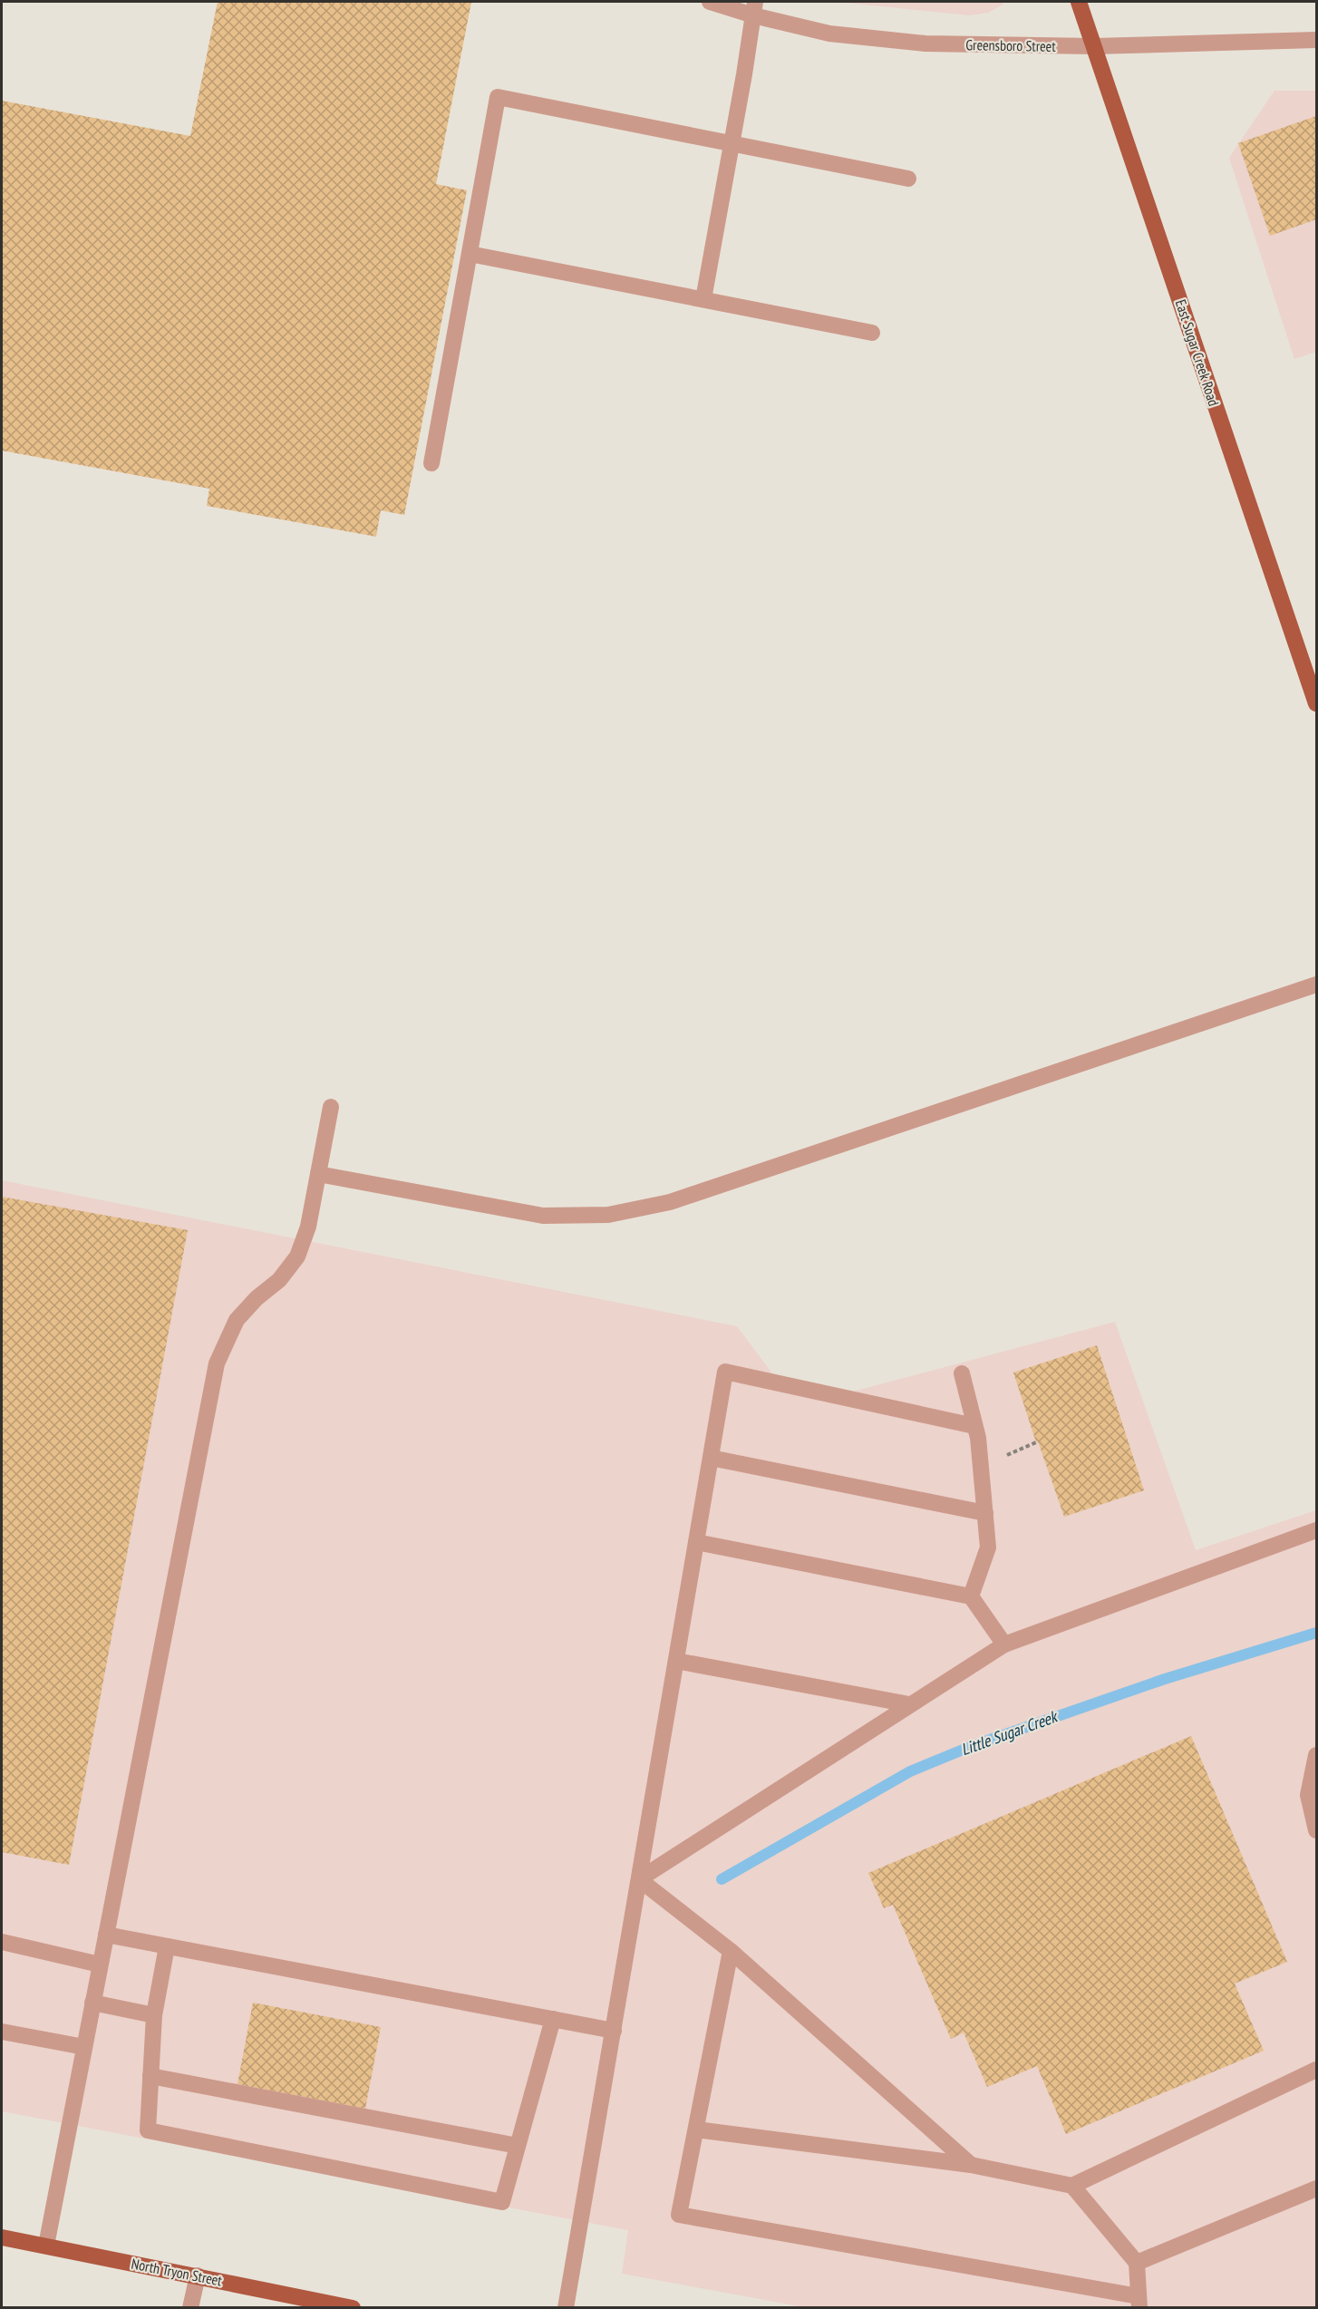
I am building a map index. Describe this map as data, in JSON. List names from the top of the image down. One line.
{"streets":{"main road":["East Sugar Creek Road","North Tryon Street"],"street":["Greensboro Street"]},"crossings":[["Greensboro Street","East Sugar Creek Road"]],"water":["Little Sugar Creek"]}
